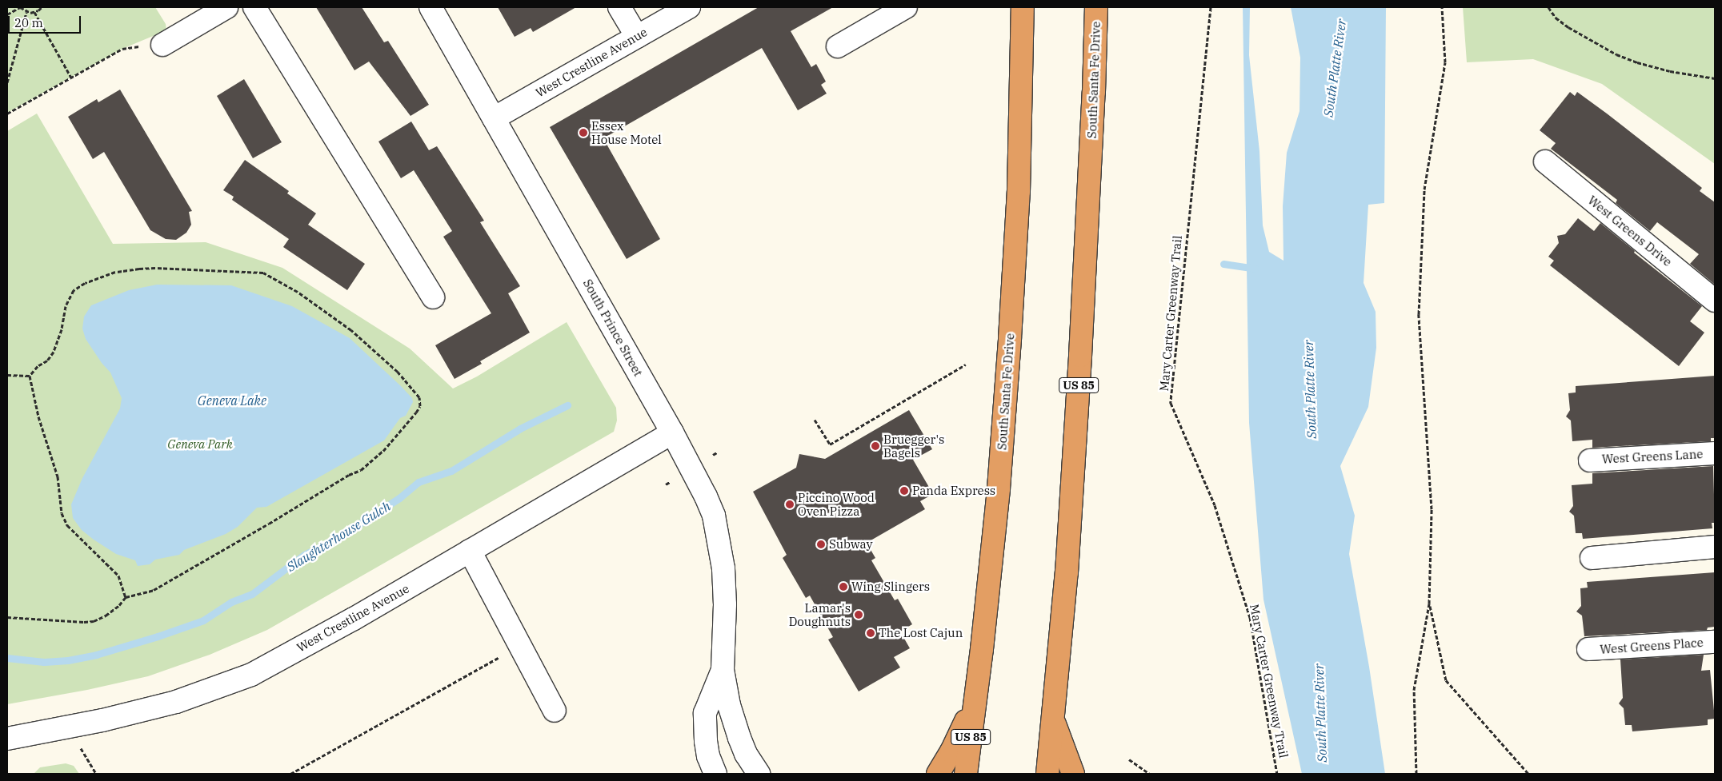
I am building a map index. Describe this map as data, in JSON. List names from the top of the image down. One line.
{"streets":{"highway":["South Santa Fe Drive","US 85"],"street":["West Crestline Avenue","West Greens Drive","South Prince Street","West Greens Lane","West Greens Place"],"path":["Mary Carter Greenway Trail"]},"crossings":[["West Crestline Avenue","South Prince Street"]],"water":["South Platte River","Geneva Lake","Slaughterhouse Gulch"],"parks":["Geneva Park"],"places":["Essex House Motel","Bruegger's Bagels","Panda Express","Piccino Wood Oven Pizza","Subway","Wing Slingers","Lamar's Doughnuts","The Lost Cajun"],"scale_bar":"20 m"}
